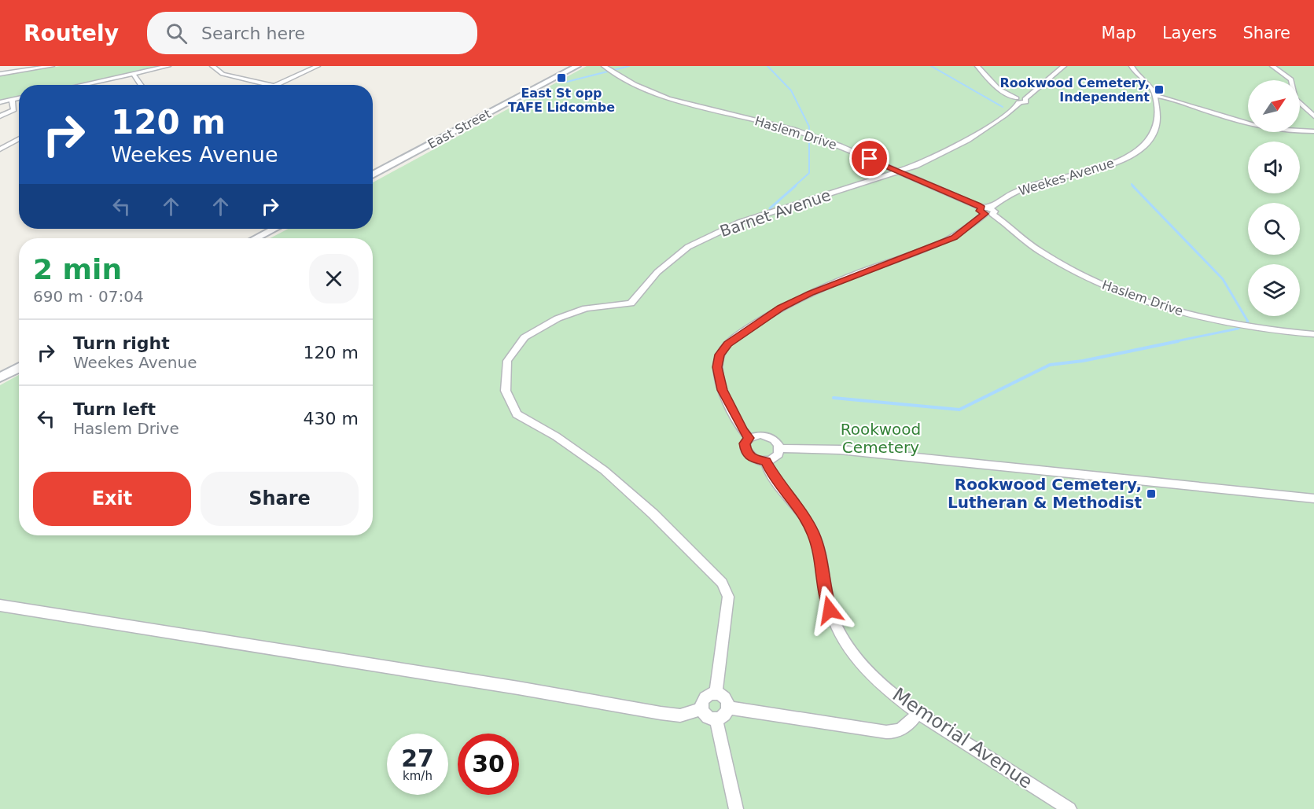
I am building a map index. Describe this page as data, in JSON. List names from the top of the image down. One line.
{"streets":{"main road":["East Street"],"street":["Haslem Drive","Weekes Avenue","Barnet Avenue","Memorial Avenue"]},"crossings":[["Haslem Drive","Weekes Avenue"],["Haslem Drive","Barnet Avenue"],["Weekes Avenue","Memorial Avenue"]],"parks":["Rookwood Cemetery"],"places":{"transit":["East St opp TAFE Lidcombe","Rookwood Cemetery, Independent","Rookwood Cemetery, Lutheran & Methodist"]},"north":"top right","page":{"header":"Routely","search":"Search here","nav":["Map","Layers","Share"],"turn":["120 m","Weekes Avenue"],"heading":["2 min","690 m · 07:04"],"list":[{"name":"Turn right","note":"Weekes Avenue","value":"120 m"},{"name":"Turn left","note":"Haslem Drive","value":"430 m"}],"buttons":["Exit","Share"],"speed":"27 km/h","limit":"30"}}
